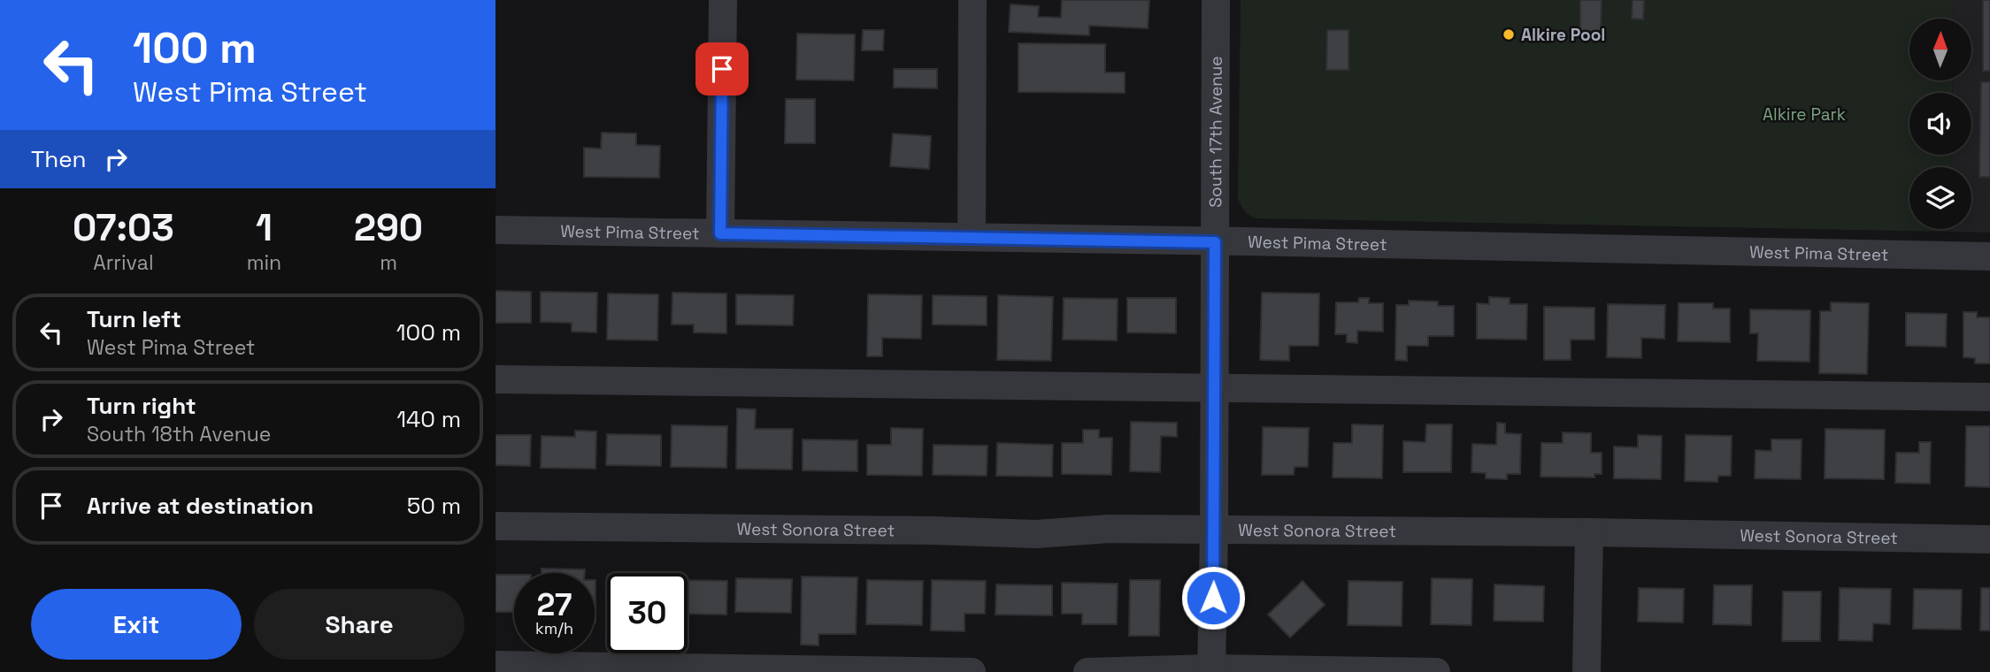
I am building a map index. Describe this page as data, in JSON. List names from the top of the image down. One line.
{"streets":{"street":["South 17th Avenue","West Pima Street","West Sonora Street"]},"crossings":[["South 17th Avenue","West Pima Street"],["South 17th Avenue","West Sonora Street"]],"parks":["Alkire Park"],"places":["Alkire Pool"],"north":"top","page":{"turn":["100 m","West Pima Street"],"then":"Then","eta":["07:03","Arrival","1","min","290","m"],"list":[{"name":"Turn left","note":"West Pima Street","value":"100 m"},{"name":"Turn right","note":"South 18th Avenue","value":"140 m"},{"name":"Arrive at destination","value":"50 m"}],"speed":"27 km/h","limit":"30","buttons":["Exit","Share"]}}
